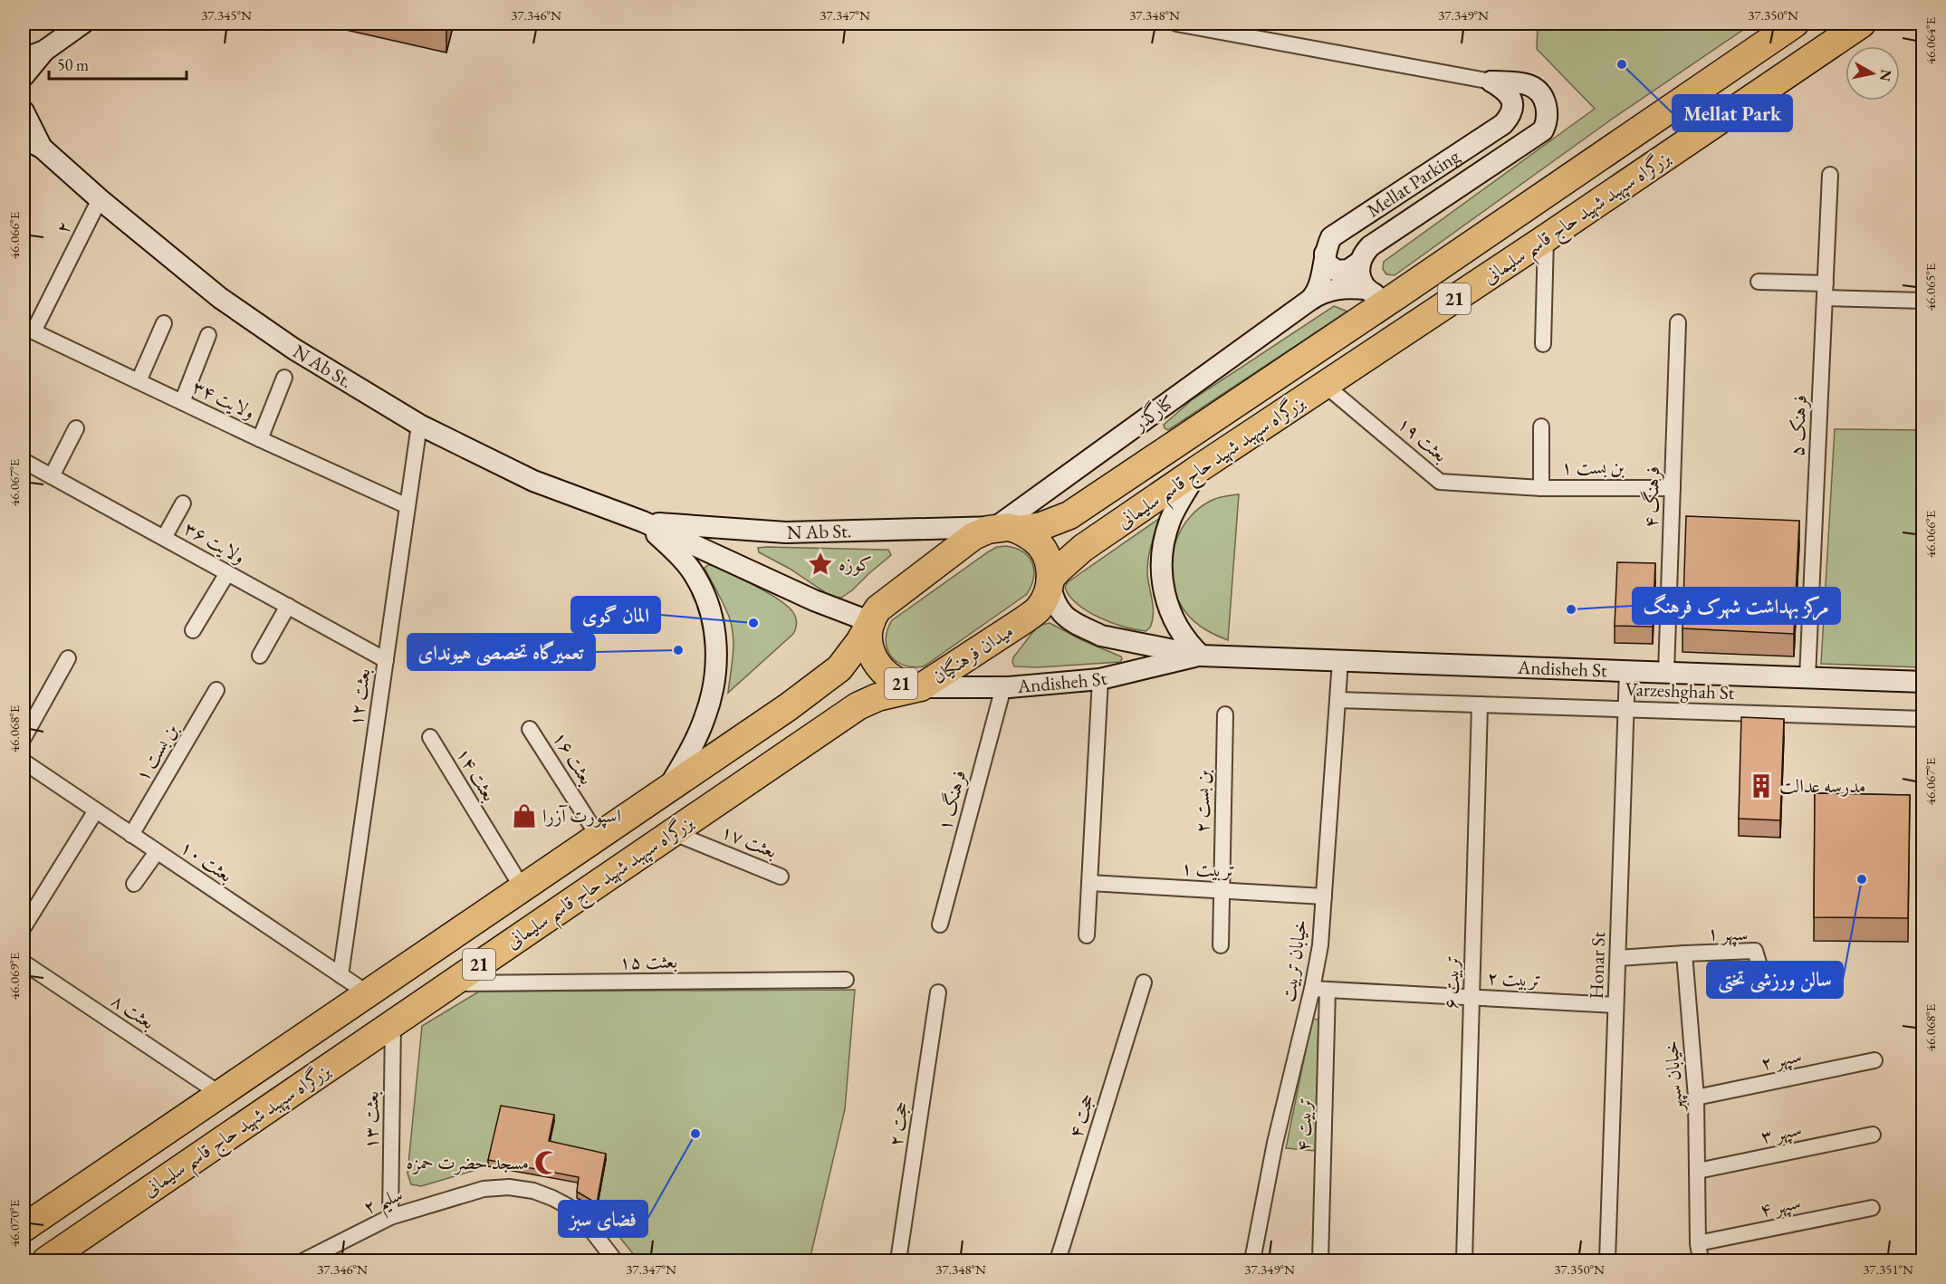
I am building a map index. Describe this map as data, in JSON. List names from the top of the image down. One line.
{"streets":{"highway":["بزرگراه سپهبد شهید حاج قاسم سلیمانی","21","میدان فرهنگیان"],"main road":["Mellat Parking","N Ab St.","کنارگذر","Andisheh St"],"street":["۲","ولایت ۳۴","فرهنک ۵","بعثت ۱۹","بن بست ۱","فرهنگ ۴","ولایت ۳۶","Varzeshghah St","بعثت ۱۲","بعثت ۱۶","بعثت ۱۴","فرهنگ ۱","بن بست ۲","بعثت ۱۷","بعثت ۱۰","تربیت ۱","سپهر ۱","خیابان تربیت","بعثت ۱۵","Honar St","تربیت ۲","تربیت ۶","بعثت ۸","سپهر ۲","خیابان سپهر","حجت ۴","بعثت ۱۳","حجت ۲","تربیت ۴","سپهر ۳","سلیم ۲","سپهر ۴"]},"crossings":[["Mellat Parking","کنارگذر"],["بزرگراه سپهبد شهید حاج قاسم سلیمانی","21"],["بزرگراه سپهبد شهید حاج قاسم سلیمانی","N Ab St."],["بزرگراه سپهبد شهید حاج قاسم سلیمانی","کنارگذر"],["بزرگراه سپهبد شهید حاج قاسم سلیمانی","بعثت ۱۹"],["بزرگراه سپهبد شهید حاج قاسم سلیمانی","میدان فرهنگیان"],["بزرگراه سپهبد شهید حاج قاسم سلیمانی","Andisheh St"],["بزرگراه سپهبد شهید حاج قاسم سلیمانی","بعثت ۱۶"],["بزرگراه سپهبد شهید حاج قاسم سلیمانی","بعثت ۱۴"],["بزرگراه سپهبد شهید حاج قاسم سلیمانی","بعثت ۱۷"],["بزرگراه سپهبد شهید حاج قاسم سلیمانی","بعثت ۱۰"],["بزرگراه سپهبد شهید حاج قاسم سلیمانی","بعثت ۱۵"],["بزرگراه سپهبد شهید حاج قاسم سلیمانی","بعثت ۸"],["بزرگراه سپهبد شهید حاج قاسم سلیمانی","بعثت ۱۳"],["۲","N Ab St."],["۲","ولایت ۳۴"],["21","N Ab St."],["21","کنارگذر"],["21","میدان فرهنگیان"],["N Ab St.","کنارگذر"],["N Ab St.","میدان فرهنگیان"],["N Ab St.","بعثت ۱۲"],["ولایت ۳۴","بعثت ۱۲"],["فرهنک ۵","Andisheh St"],["بعثت ۱۹","بن بست ۱"],["بن بست ۱","فرهنگ ۴"],["بن بست ۱","بعثت ۱۰"],["فرهنگ ۴","Andisheh St"],["ولایت ۳۶","بعثت ۱۲"],["میدان فرهنگیان","Andisheh St"],["Andisheh St","فرهنگ ۱"],["Andisheh St","خیابان تربیت"],["Andisheh St","Honar St"],["Varzeshghah St","خیابان تربیت"],["Varzeshghah St","Honar St"],["Varzeshghah St","تربیت ۶"],["بعثت ۱۲","بعثت ۱۰"],["بن بست ۲","تربیت ۱"],["تربیت ۱","خیابان تربیت"],["سپهر ۱","خیابان سپهر"],["خیابان تربیت","تربیت ۲"],["Honar St","تربیت ۲"],["تربیت ۲","تربیت ۶"],["تربیت ۲","تربیت ۴"],["سپهر ۲","خیابان سپهر"],["خیابان سپهر","سپهر ۳"],["خیابان سپهر","سپهر ۴"],["بعثت ۱۳","سلیم ۲"]],"places":{"other":["Mellat Park","مرکز بهداشت شهرک فرهنگ","المان گوی","تعمیرگاه تخصصی هیوندای","سالن ورزشی تختی","فضای سبز"],"place":["کوزه"],"building":["مدرسه عدالت"],"shop":["اسپورت آزرا"],"mosque":["مسجد حضرت حمزه"]},"scale_bar":"50 m","north":"right","coordinates":["37.345°N","37.346°N","37.347°N","37.348°N","37.349°N","37.350°N","46.064°E","46.066°E","46.065°E","46.067°E","46.068°E","46.069°E","46.070°E","37.351°N"]}
